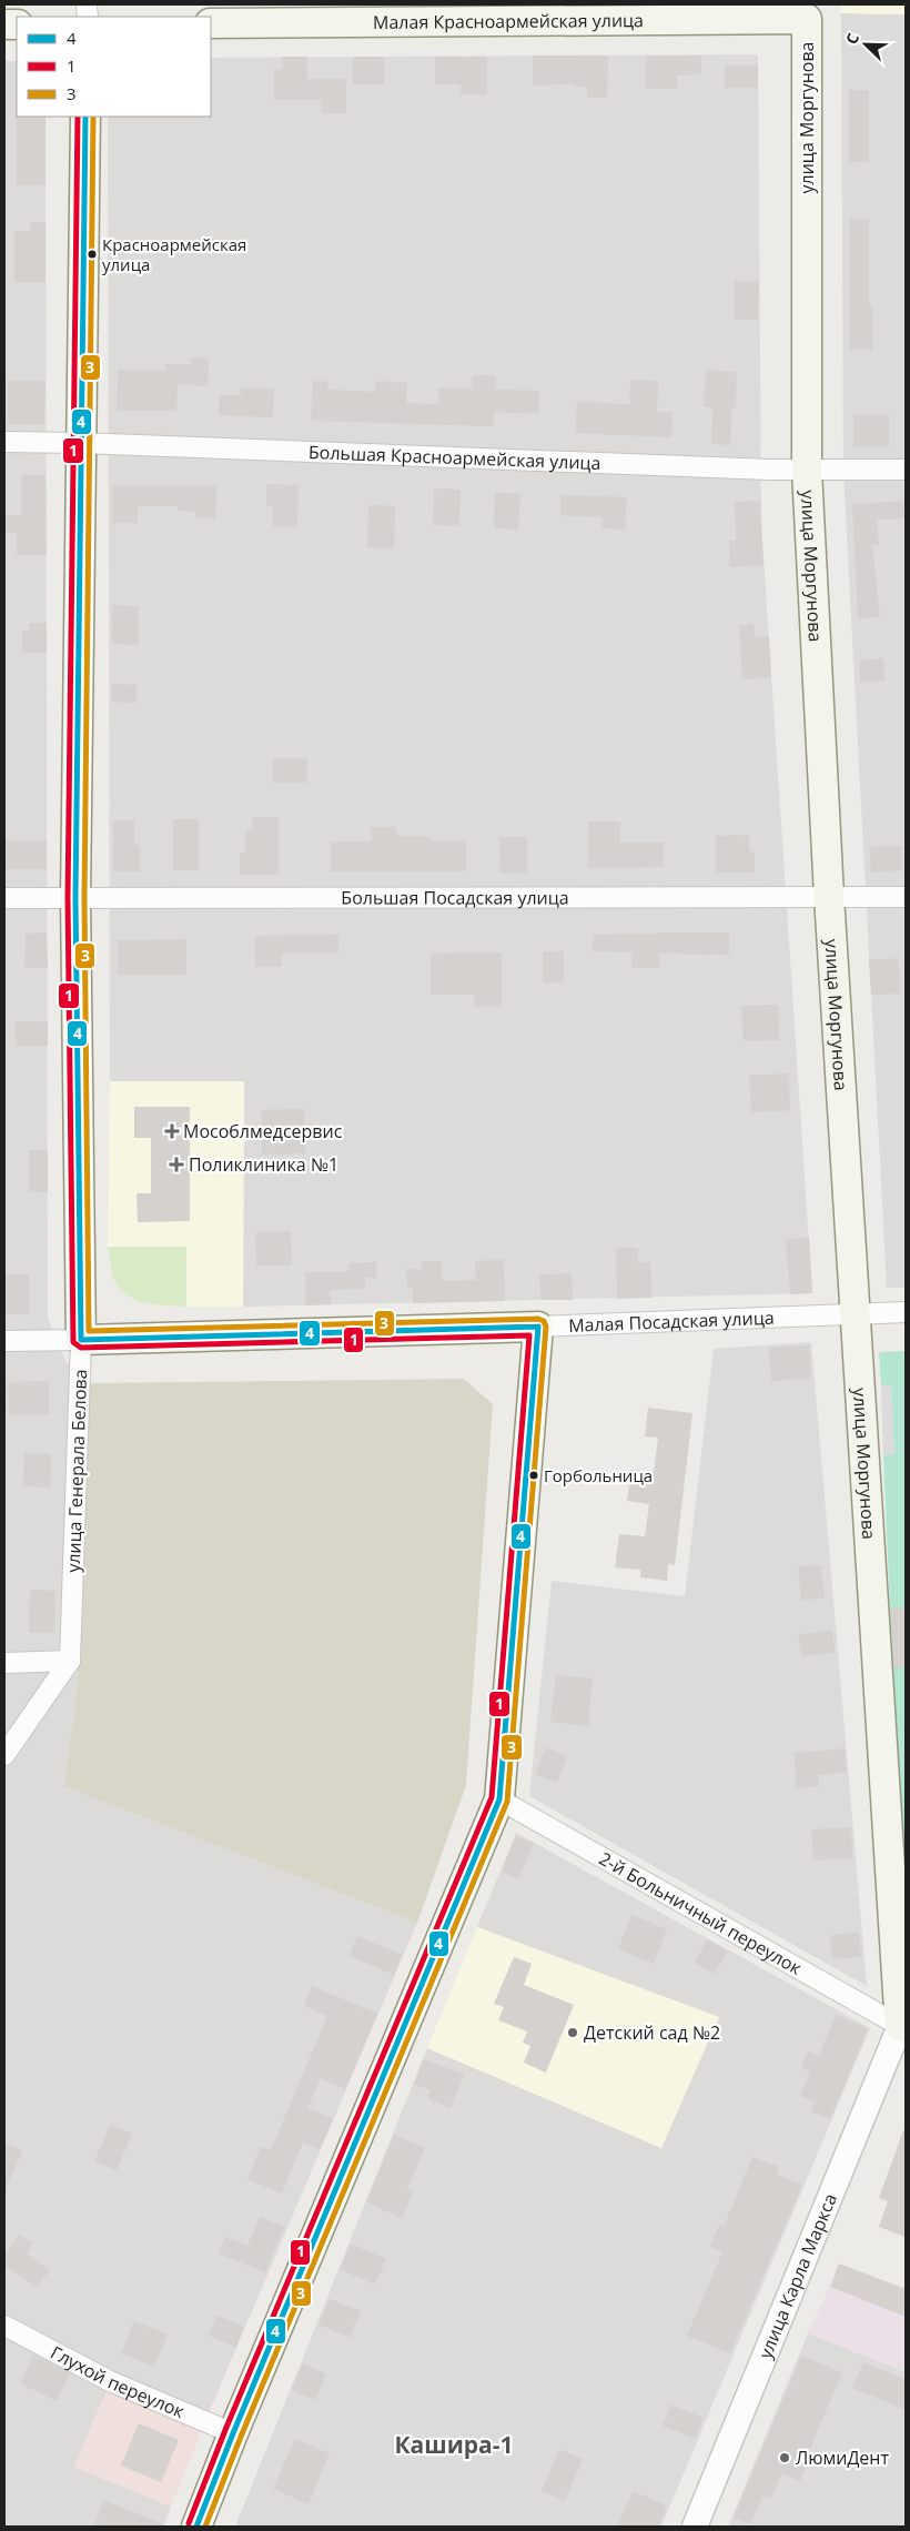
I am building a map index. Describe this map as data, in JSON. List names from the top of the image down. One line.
{"streets":{"main road":["Малая Красноармейская улица","улица Моргунова","Малая Посадская улица","улица Генерала Белова"],"street":["Большая Красноармейская улица","Большая Посадская улица","2-й Больничный переулок","улица Карла Маркса","Глухой переулок"]},"crossings":[["Малая Красноармейская улица","улица Моргунова"],["улица Моргунова","Большая Красноармейская улица"],["улица Моргунова","Большая Посадская улица"],["улица Моргунова","Малая Посадская улица"],["улица Моргунова","2-й Больничный переулок"],["улица Моргунова","улица Карла Маркса"],["Большая Красноармейская улица","улица Генерала Белова"],["Большая Посадская улица","улица Генерала Белова"],["Малая Посадская улица","улица Генерала Белова"],["2-й Больничный переулок","улица Карла Маркса"]],"districts":["Кашира-1"],"places":{"other":["Красноармейская улица","Горбольница","Детский сад №2","ЛюмиДент"],"health":["Мособлмедсервис","Поликлиника №1"]},"lines":["transit line 4","transit line 1","transit line 3"],"legend":["4","1","3"],"north":"top left"}
